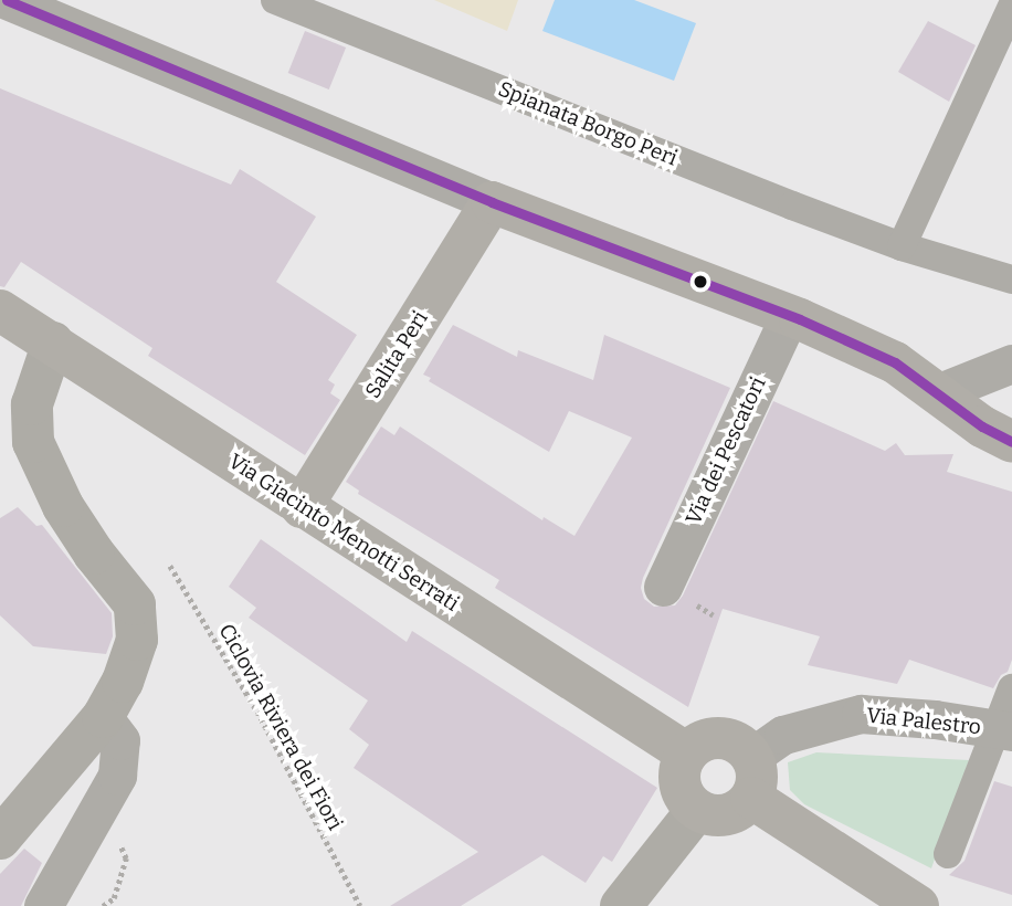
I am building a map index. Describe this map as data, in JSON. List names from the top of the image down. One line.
{"streets":{"main road":["Salita Peri","Via Giacinto Menotti Serrati"],"street":["Spianata Borgo Peri","Via dei Pescatori","Via Palestro"],"path":["Ciclovia Riviera dei Fiori"]},"crossings":[["Salita Peri","Via Giacinto Menotti Serrati"],["Via Giacinto Menotti Serrati","Via Palestro"]]}
